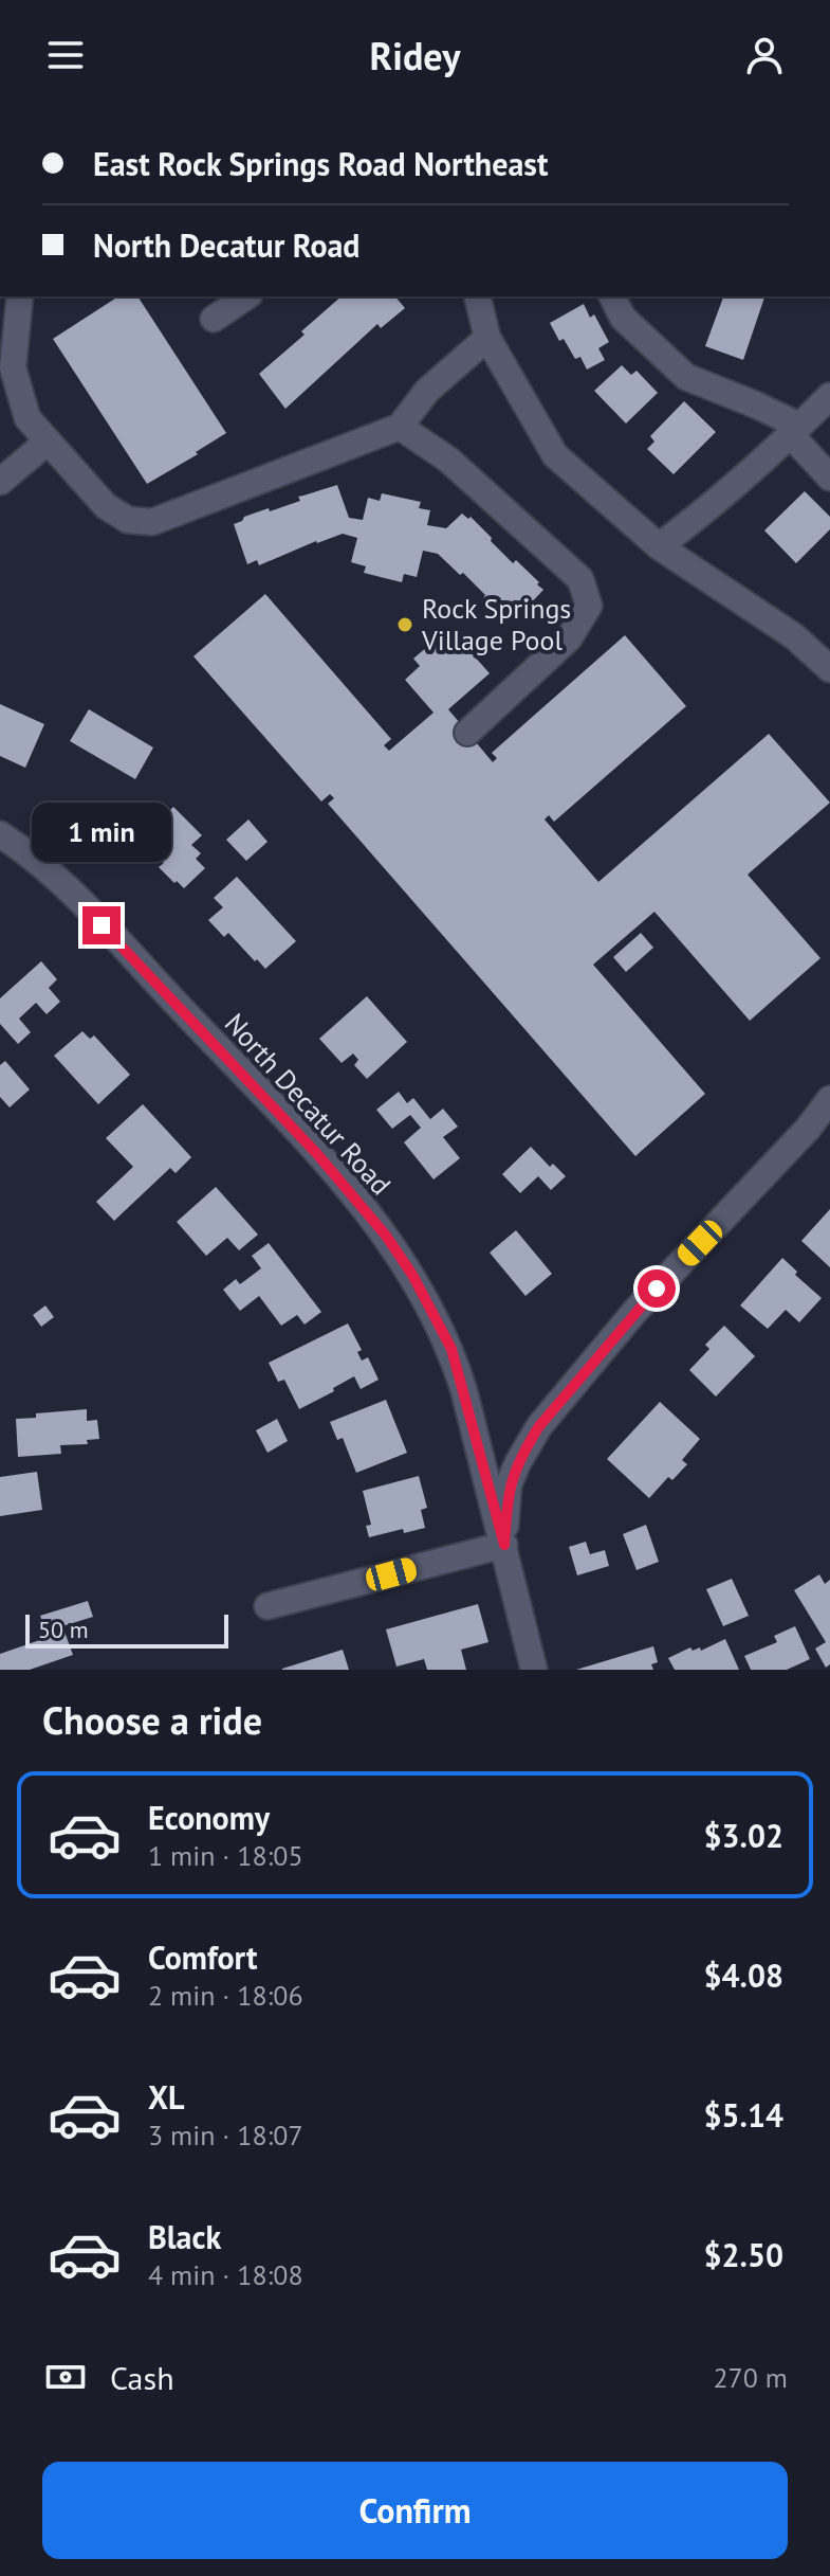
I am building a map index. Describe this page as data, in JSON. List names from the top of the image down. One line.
{"streets":{"street":["North Decatur Road"]},"places":["Rock Springs Village Pool"],"scale_bar":"50 m","page":{"header":"Ridey","banner":["East Rock Springs Road Northeast","North Decatur Road"],"bubble":"1 min","scale":"50 m","heading":"Choose a ride","list":[{"name":"Economy","note":"1 min · 18:05","value":"$3.02"},{"name":"Comfort","note":"2 min · 18:06","value":"$4.08"},{"name":"XL","note":"3 min · 18:07","value":"$5.14"},{"name":"Black","note":"4 min · 18:08","value":"$2.50"}],"pay":["Cash","270 m"],"buttons":"Confirm"}}
